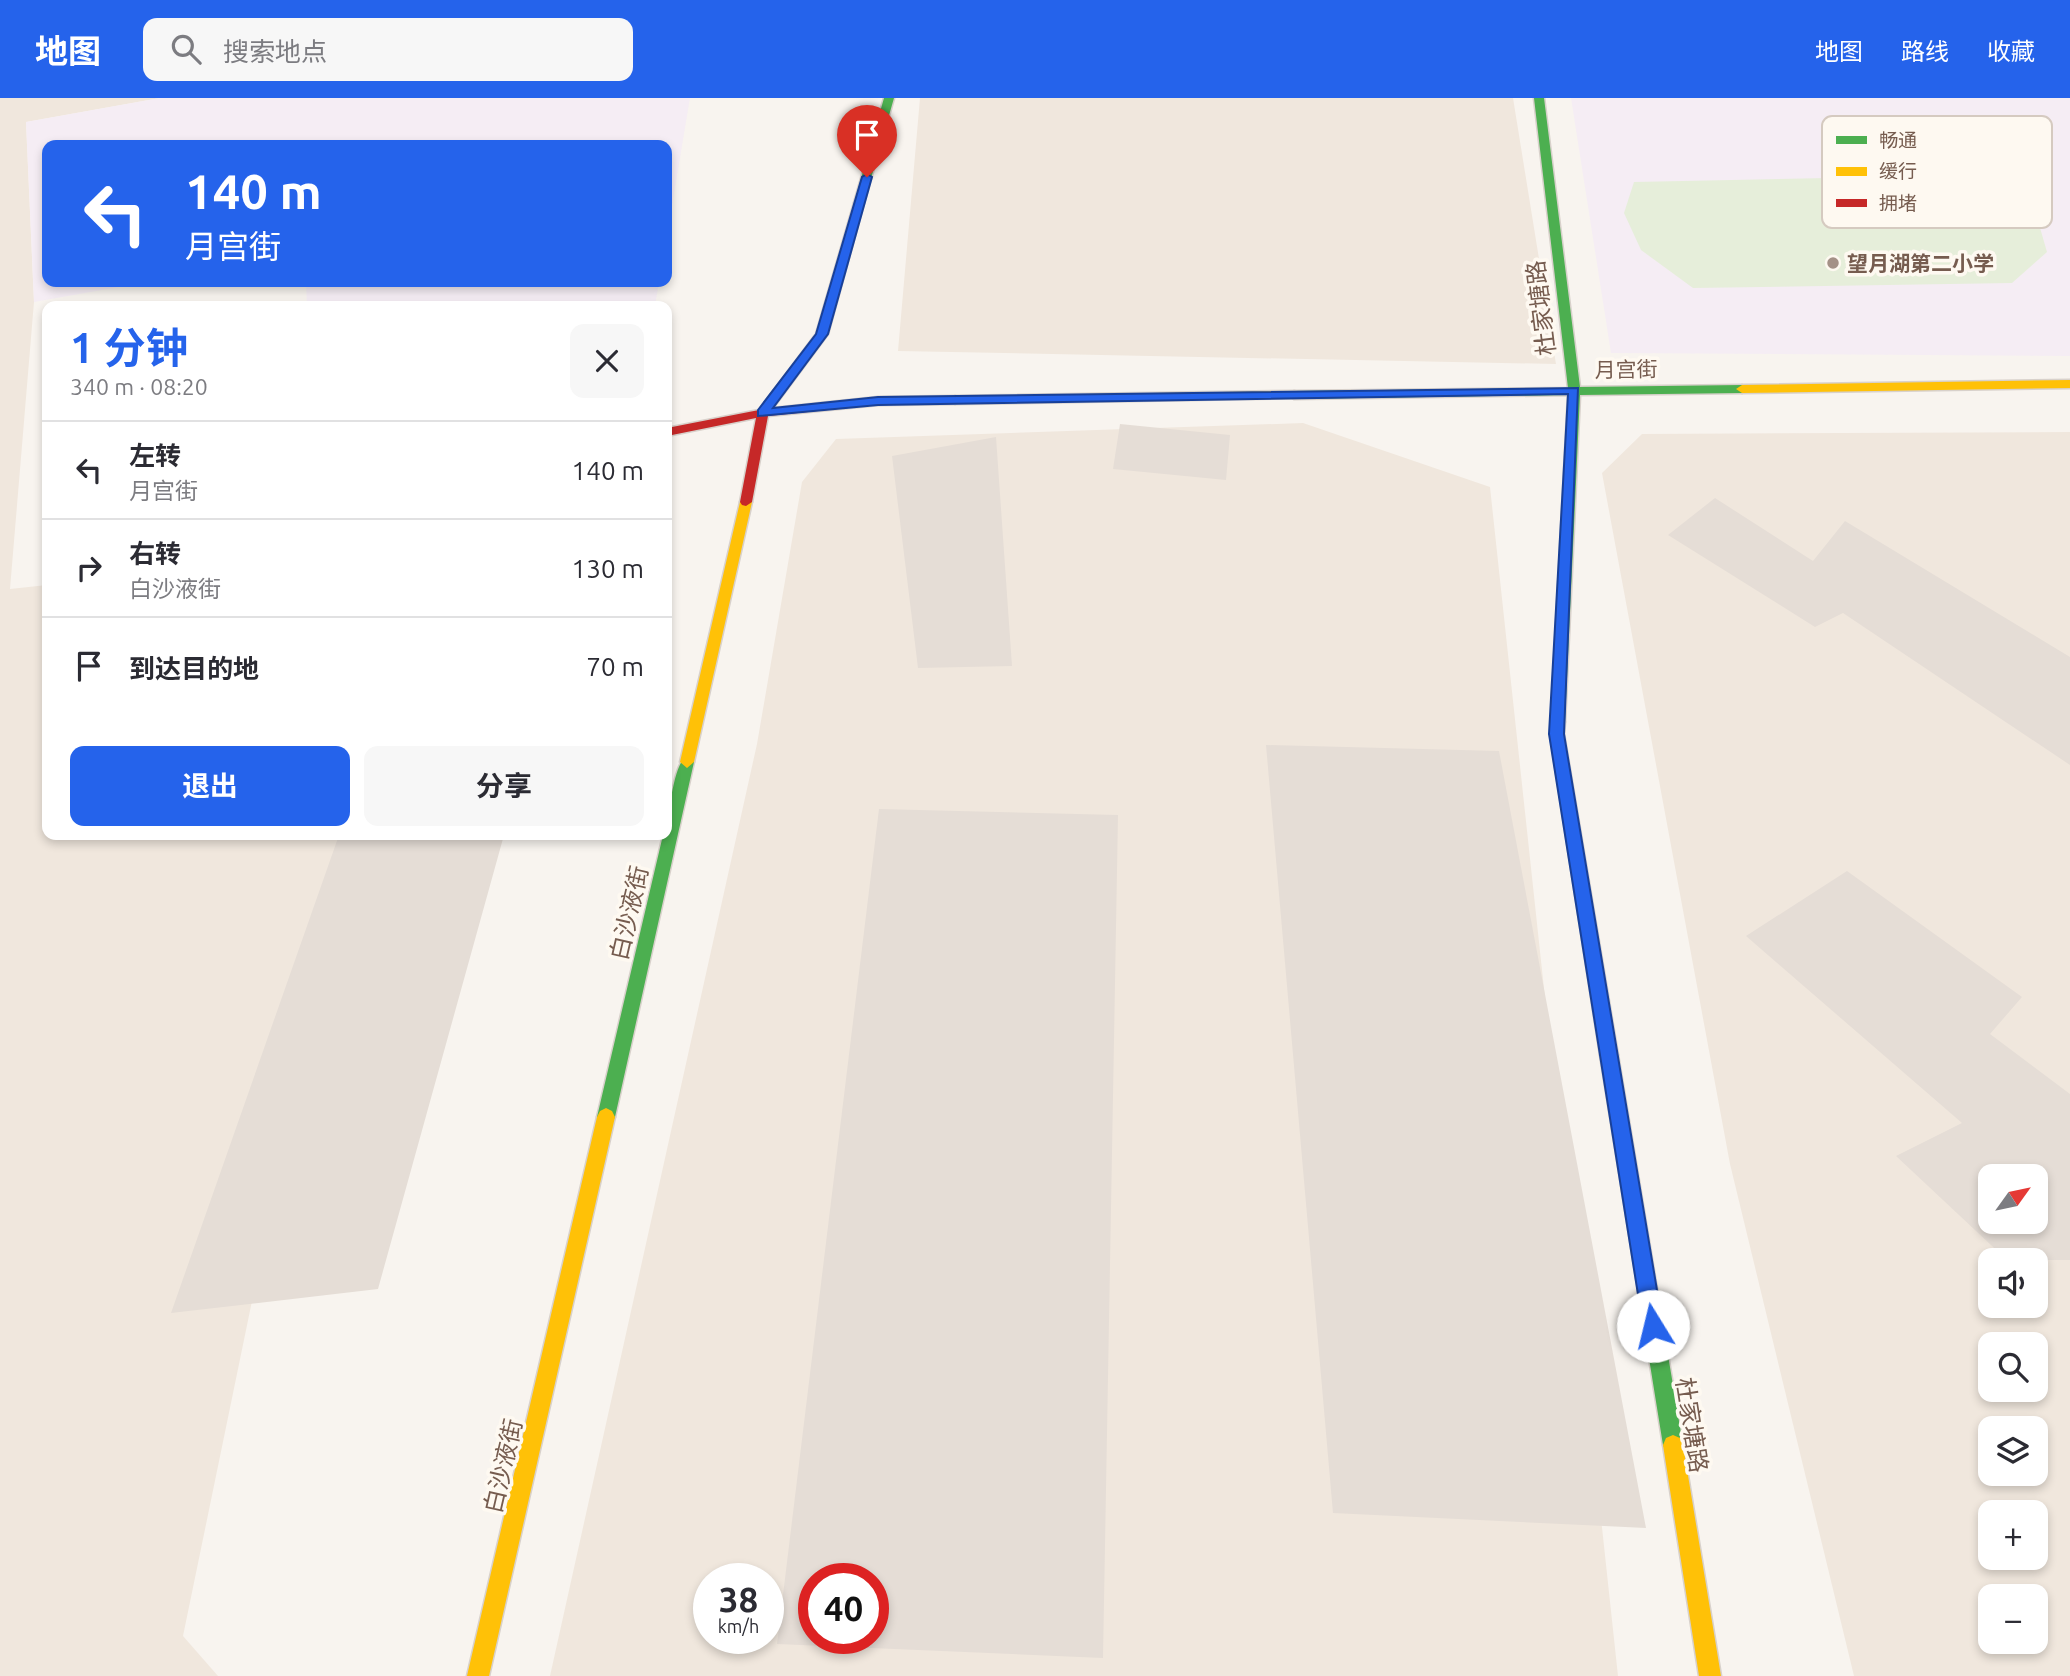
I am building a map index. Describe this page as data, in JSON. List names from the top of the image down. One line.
{"streets":{"street":["杜家塘路","月宫街","白沙液街"]},"crossings":[["杜家塘路","月宫街"],["月宫街","白沙液街"]],"places":["望月湖第二小学"],"legend":["畅通","缓行","拥堵"],"north":"top right","page":{"header":"地图","search":"搜索地点","nav":["地图","路线","收藏"],"turn":["140 m","月宫街"],"heading":["1 分钟","340 m · 08:20"],"list":[{"name":"左转","note":"月宫街","value":"140 m"},{"name":"右转","note":"白沙液街","value":"130 m"},{"name":"到达目的地","value":"70 m"}],"buttons":["退出","分享"],"map_buttons":["+","−"],"speed":"38 km/h","limit":"40"}}
